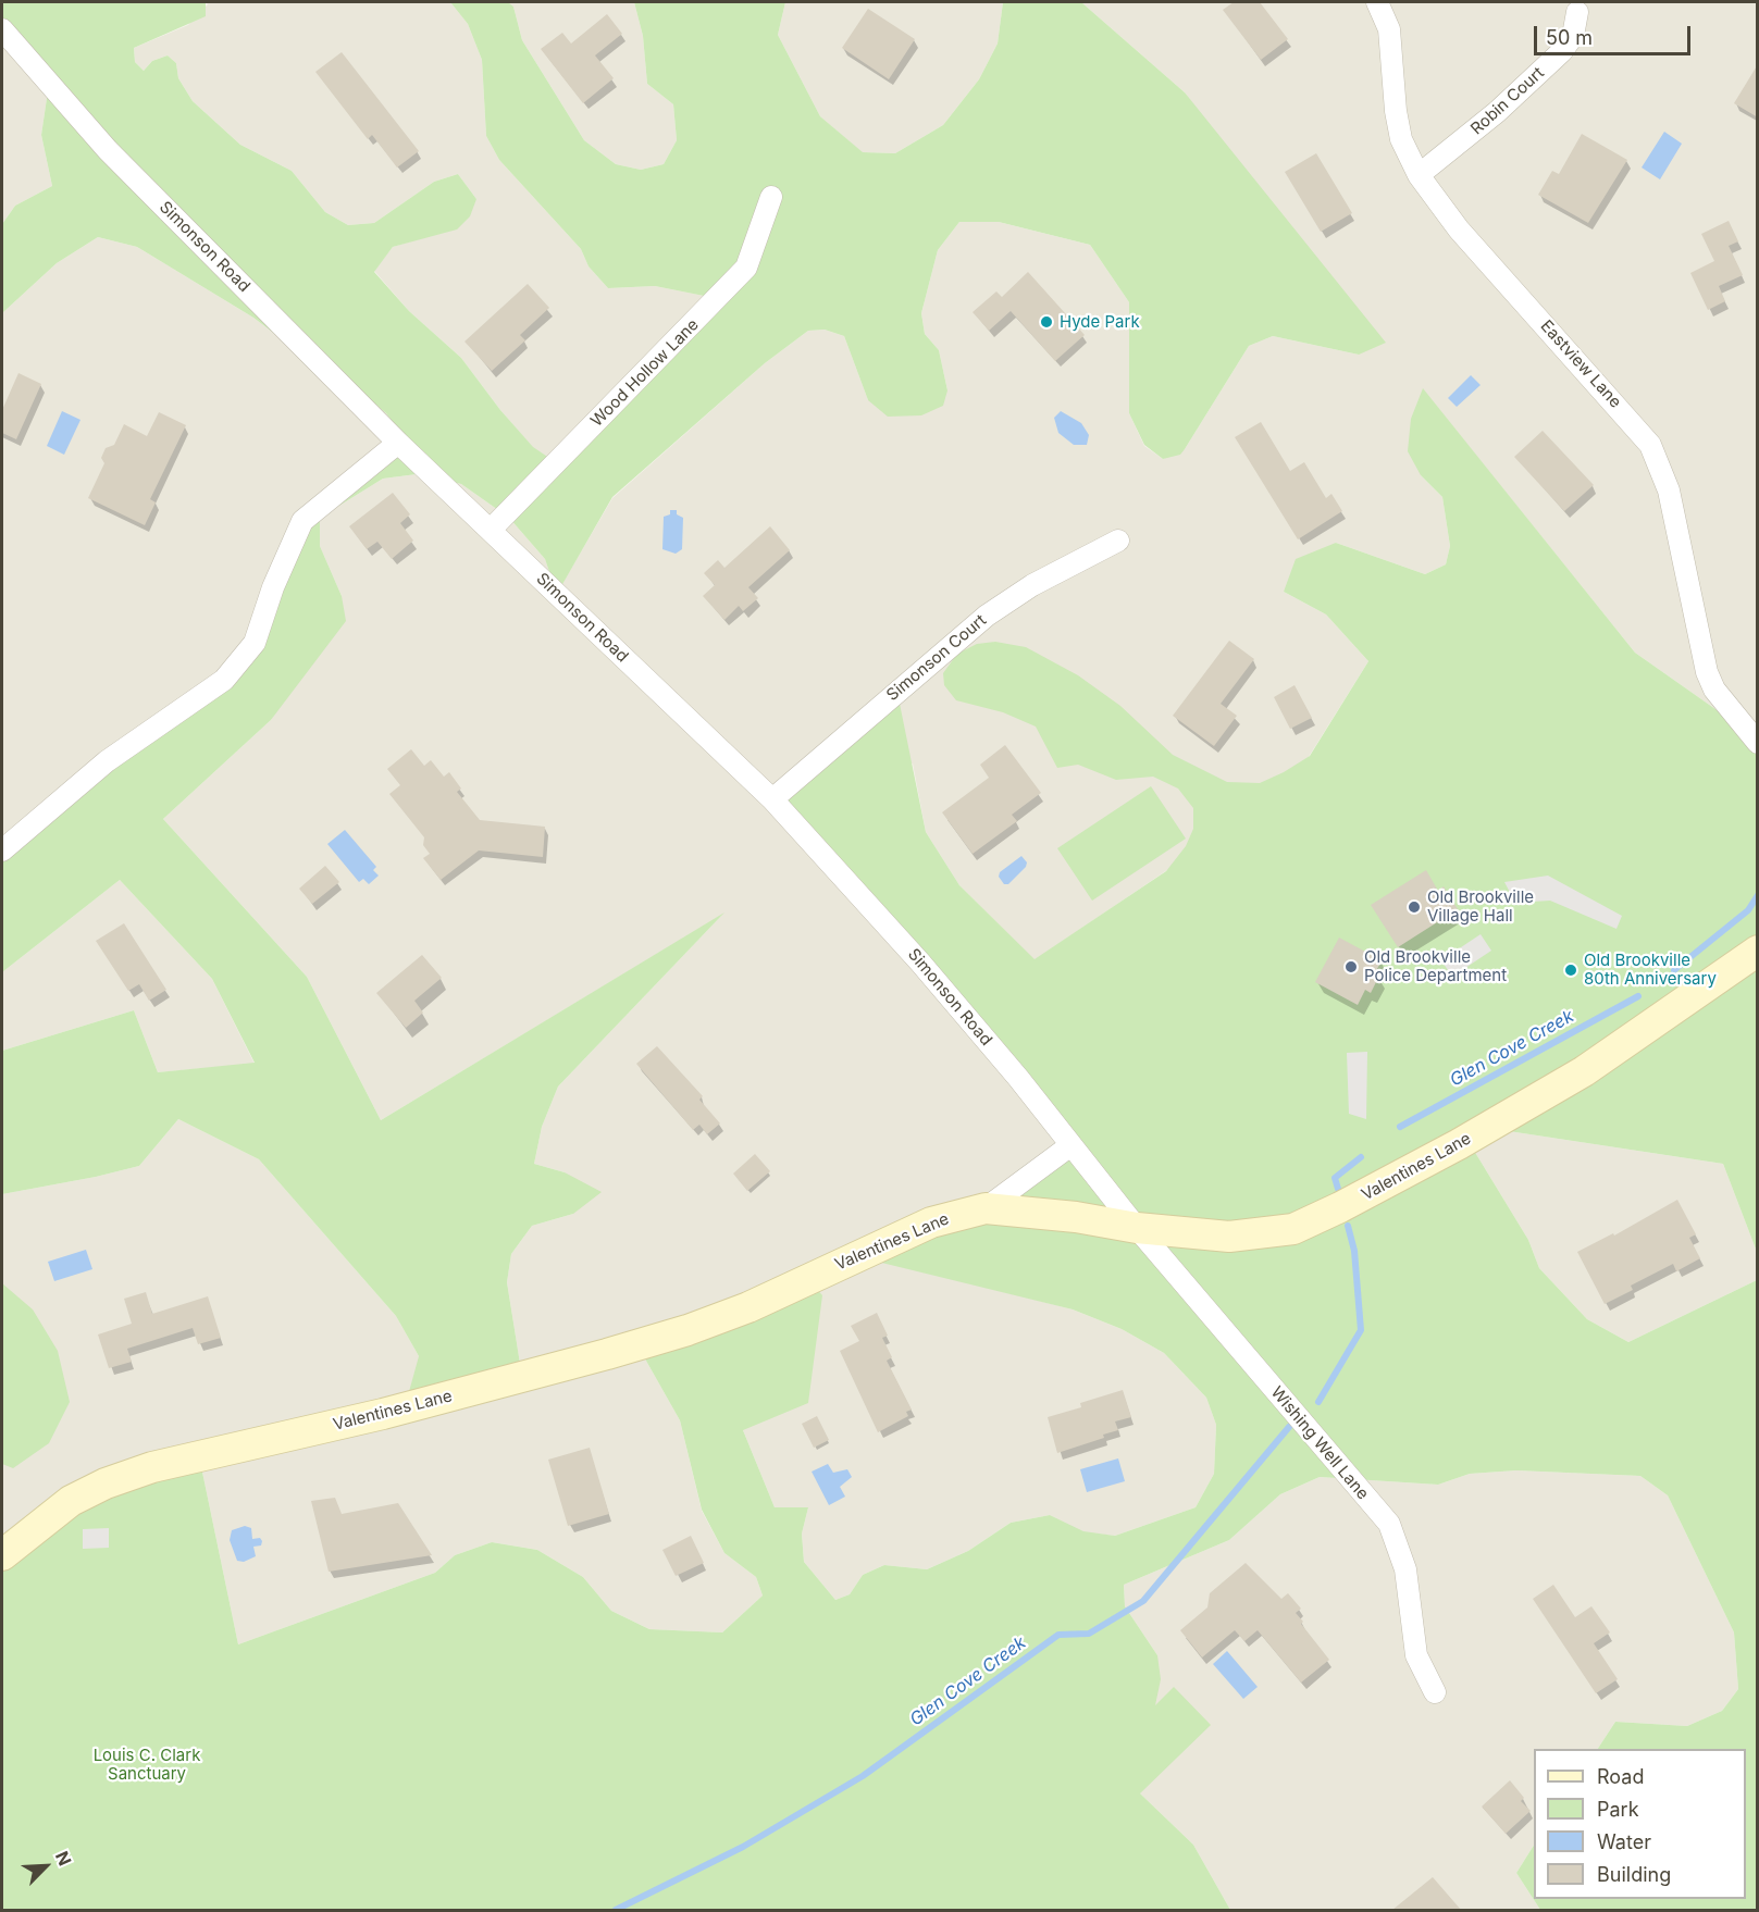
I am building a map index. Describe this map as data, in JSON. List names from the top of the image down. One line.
{"streets":{"street":["Robin Court","Simonson Road","Eastview Lane","Wood Hollow Lane","Simonson Court","Valentines Lane","Wishing Well Lane"]},"crossings":[["Robin Court","Eastview Lane"],["Simonson Road","Wood Hollow Lane"],["Simonson Road","Simonson Court"],["Simonson Road","Valentines Lane"],["Simonson Road","Wishing Well Lane"],["Valentines Lane","Wishing Well Lane"]],"water":["Glen Cove Creek"],"parks":["Louis C. Clark Sanctuary"],"places":["Hyde Park","Old Brookville Village Hall","Old Brookville Police Department","Old Brookville 80th Anniversary"],"legend":["Road","Park","Water","Building"],"scale_bar":"50 m","north":"top right"}
